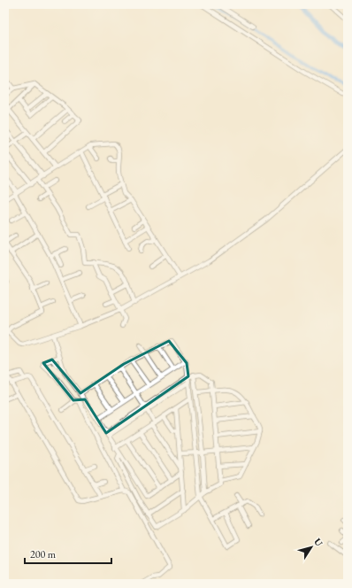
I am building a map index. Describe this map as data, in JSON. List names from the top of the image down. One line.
{"scale_bar":"200 m","north":"top right"}
